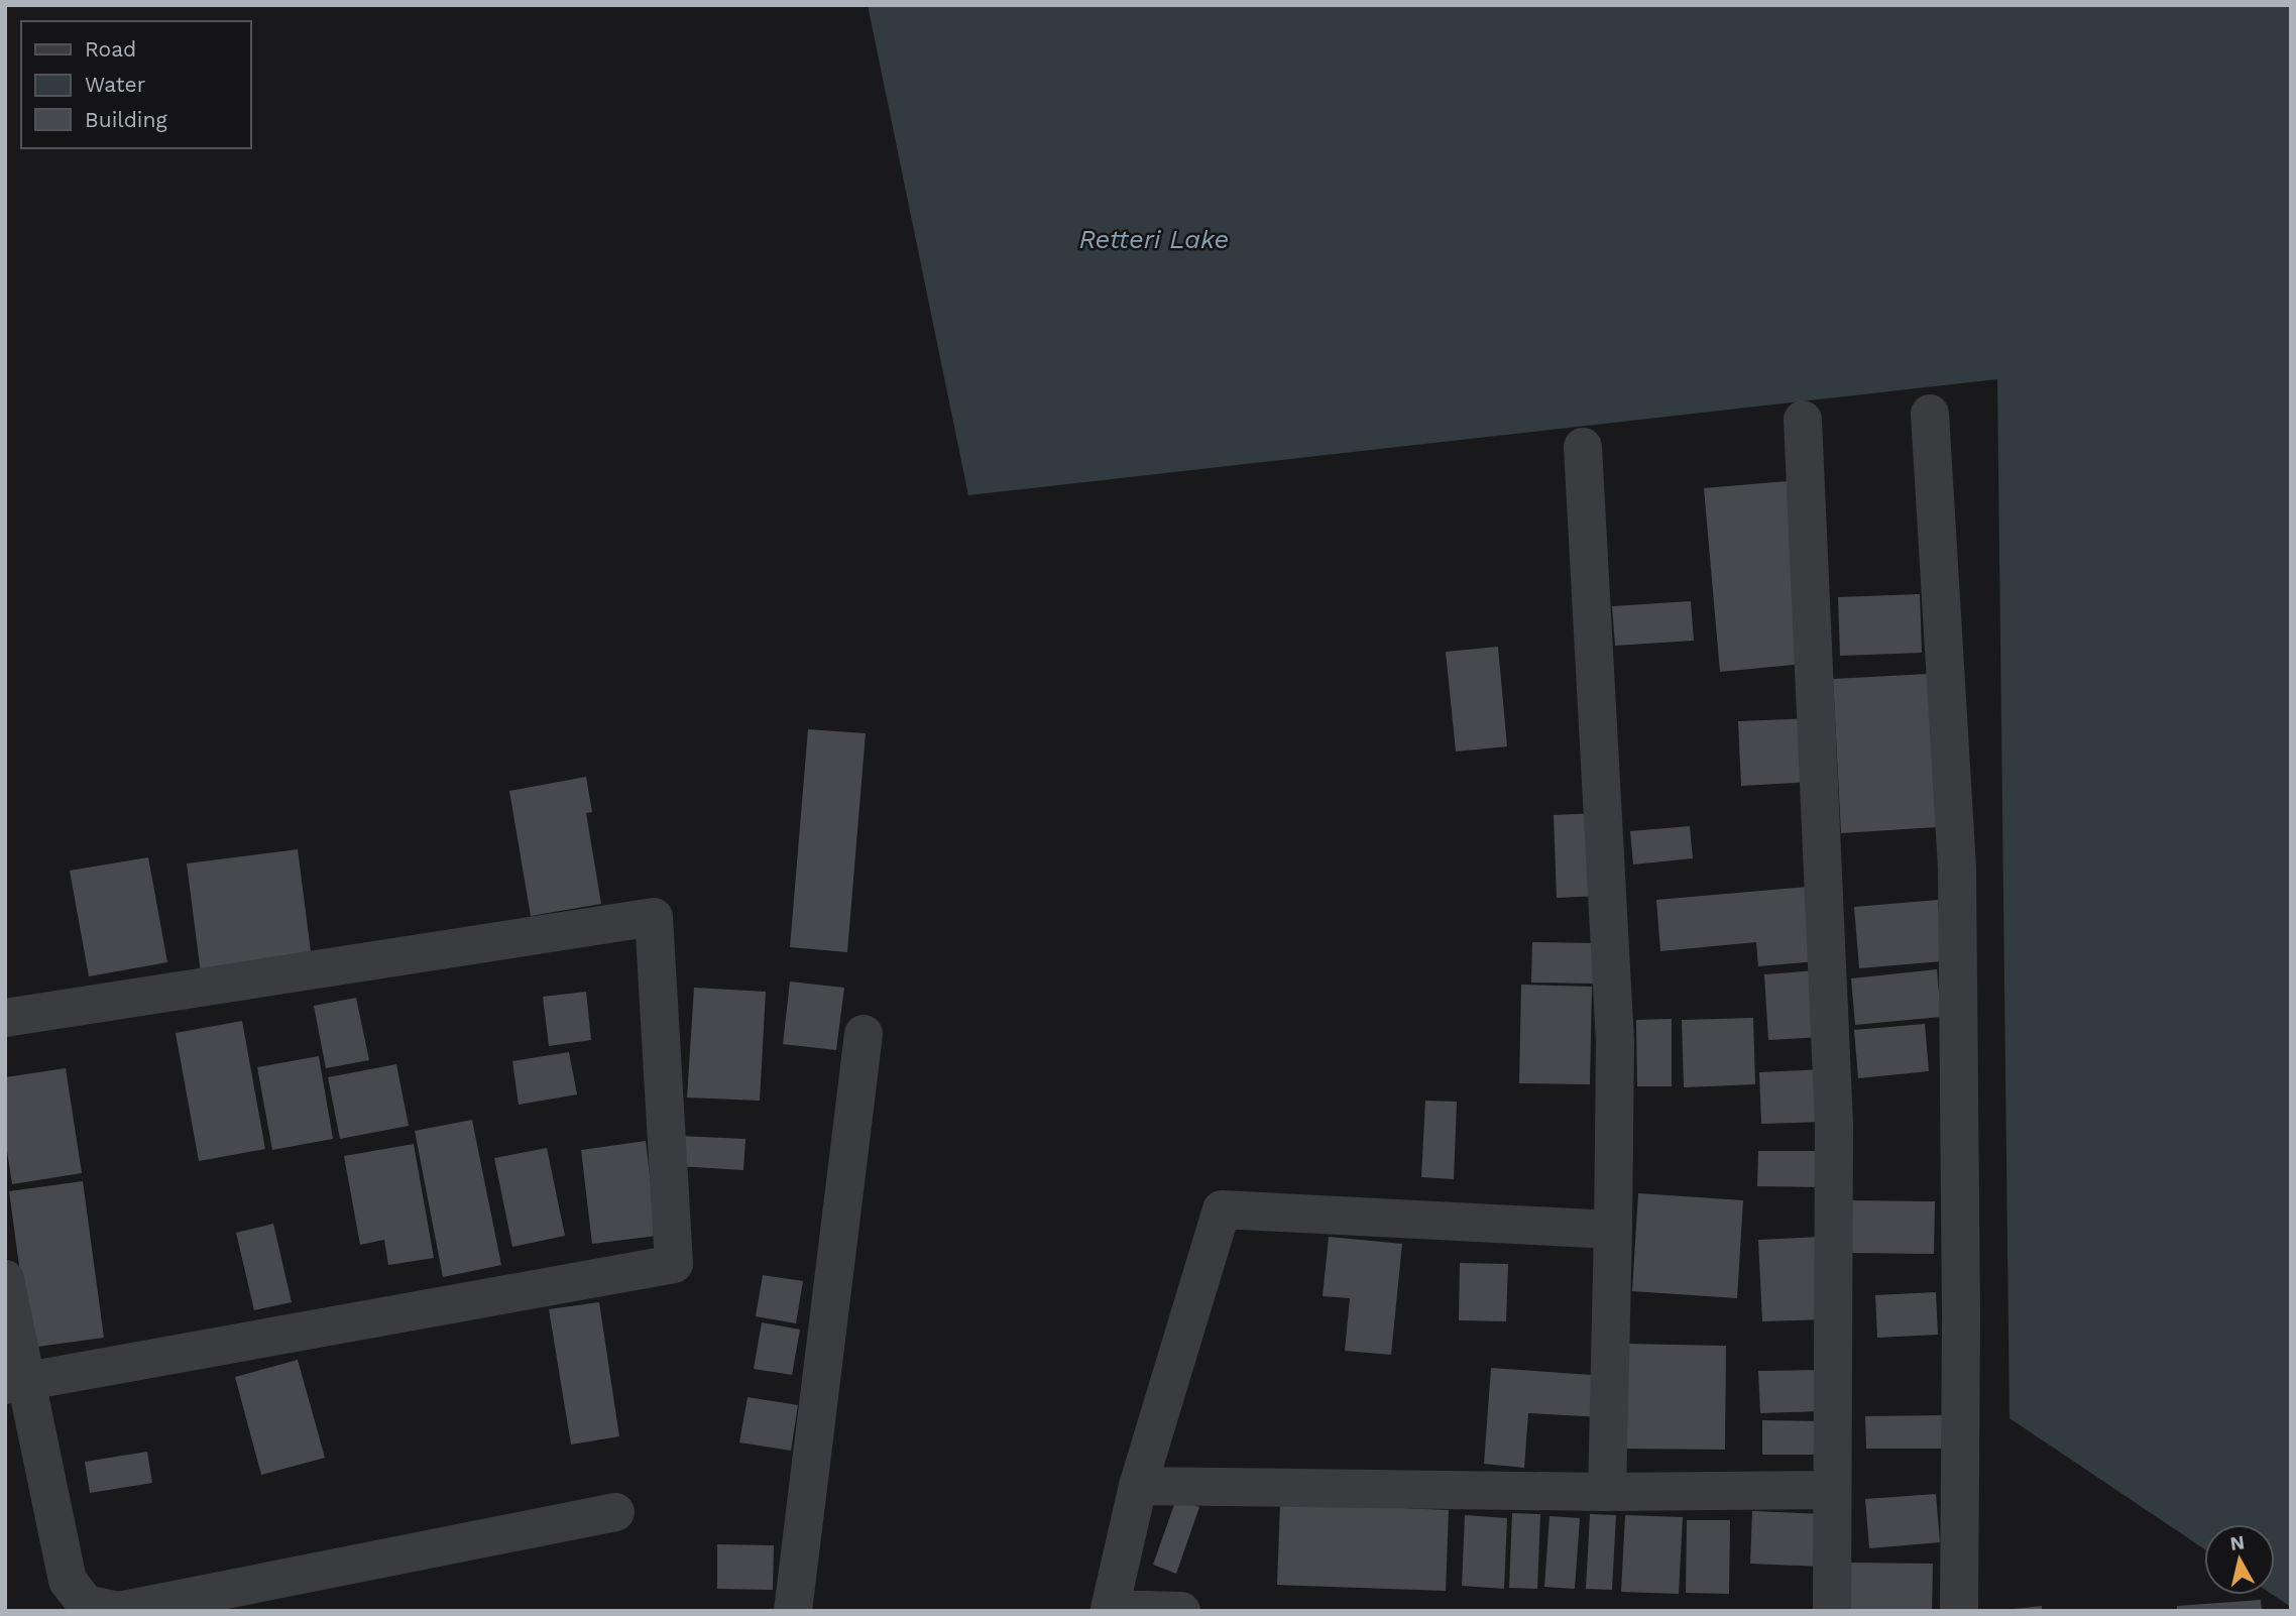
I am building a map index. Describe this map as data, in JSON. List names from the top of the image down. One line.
{"water":["Retteri Lake"],"legend":["Road","Water","Building"],"north":"top"}
